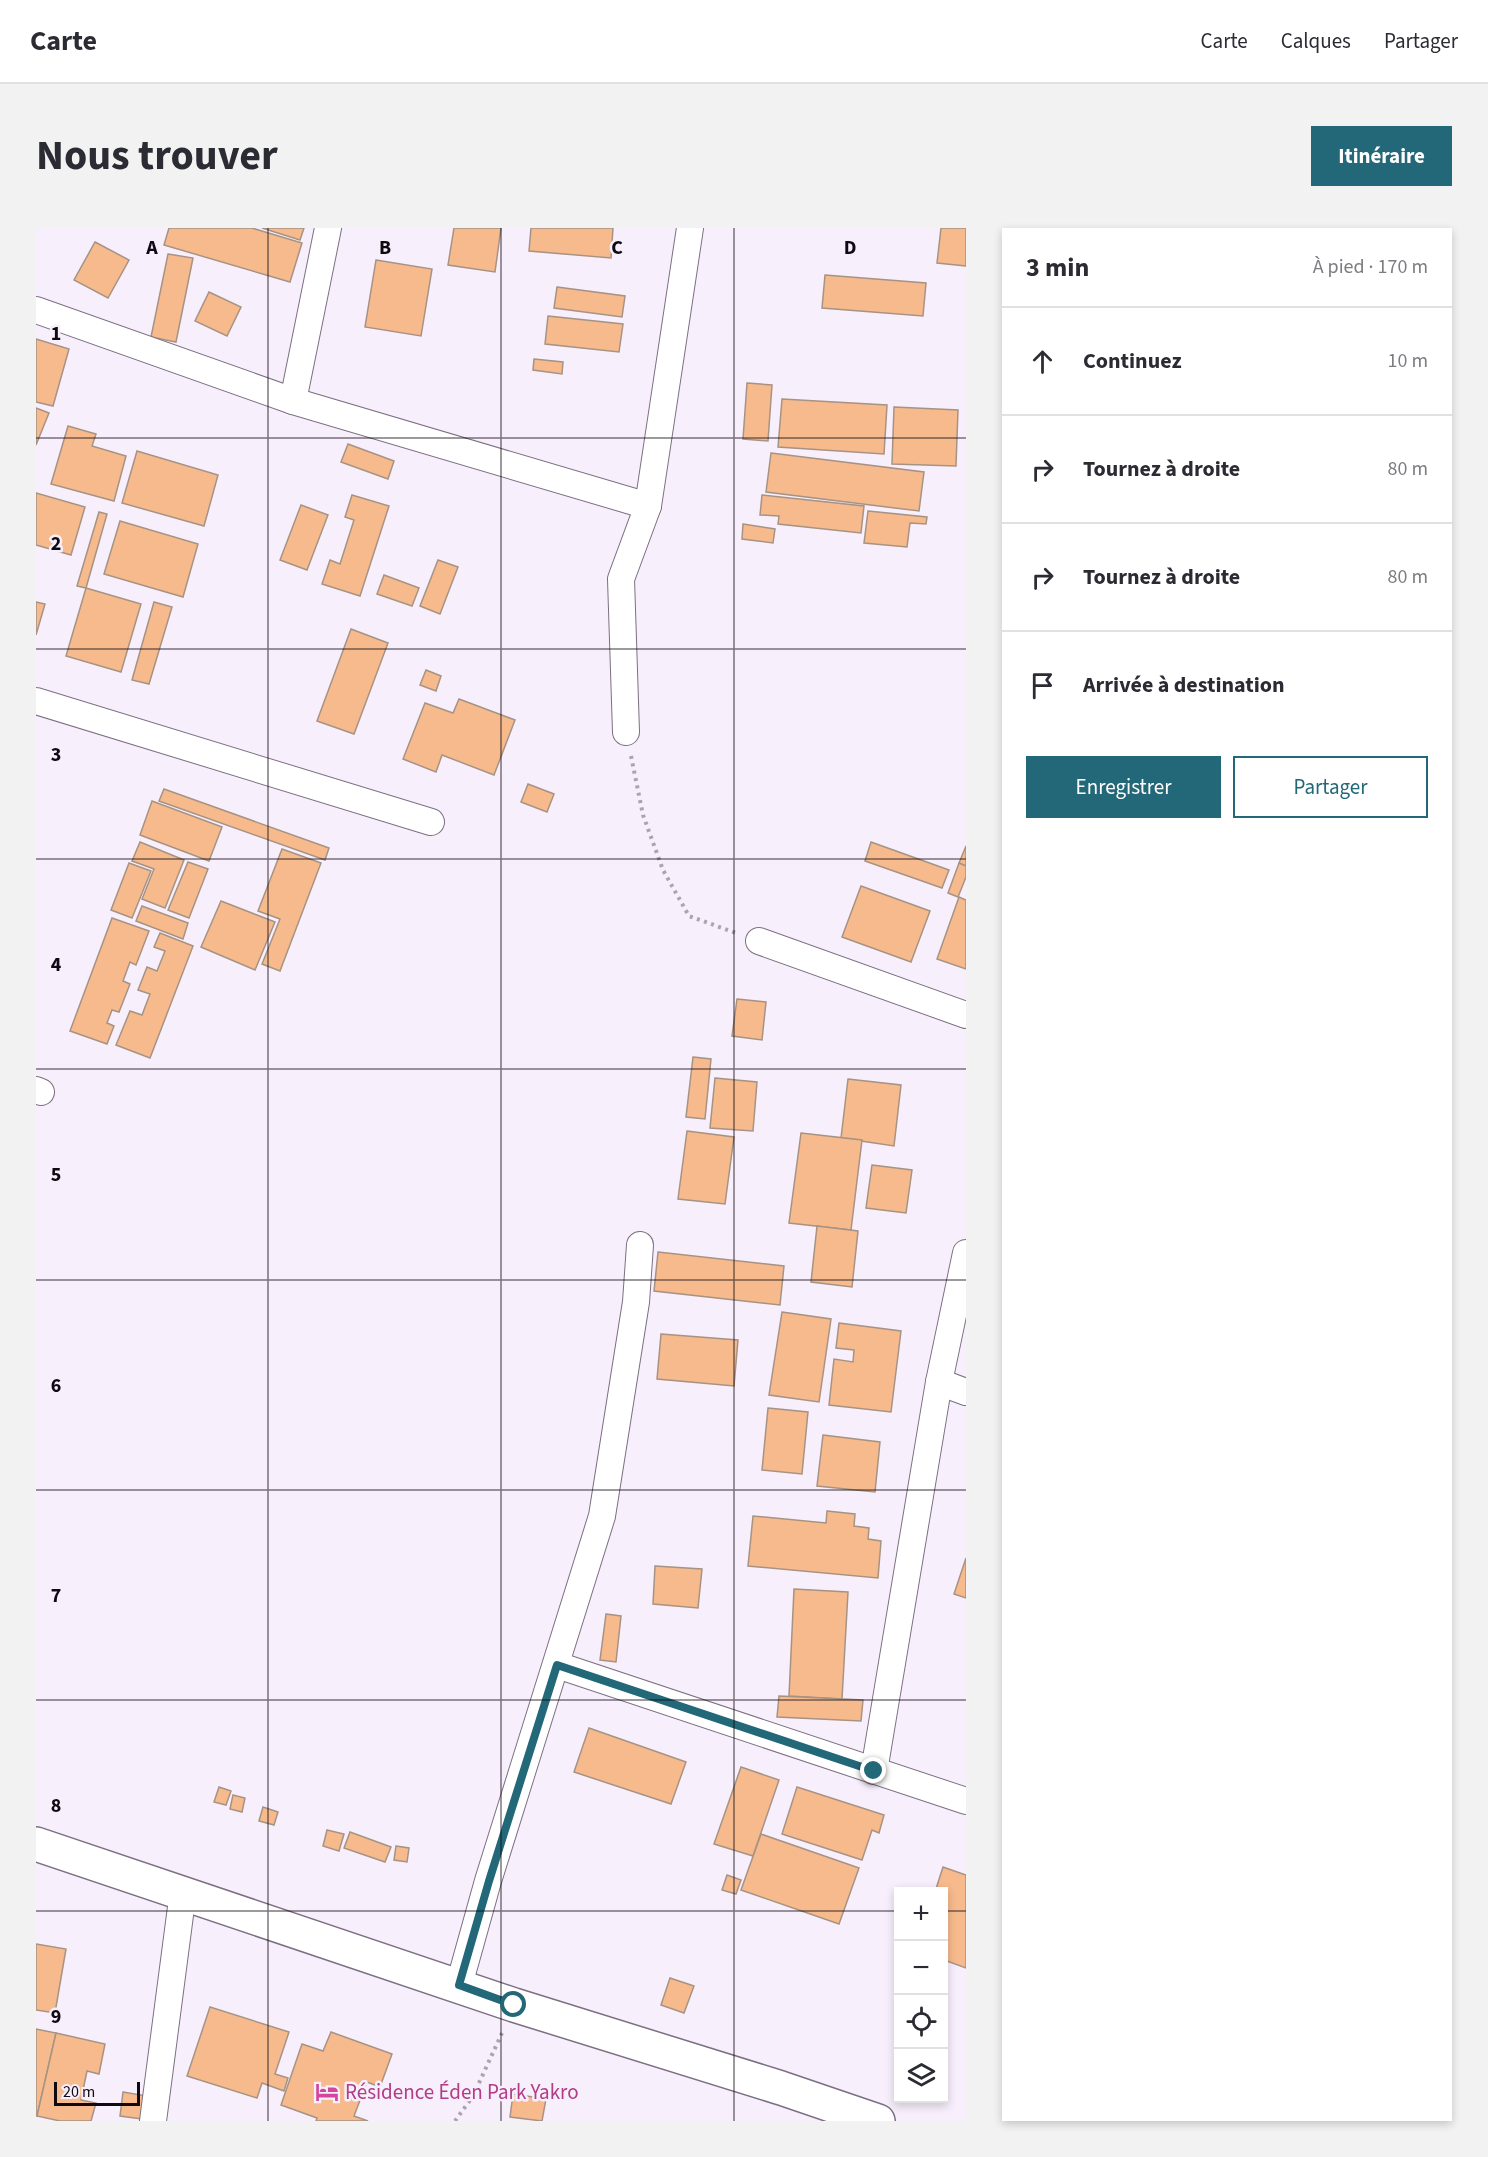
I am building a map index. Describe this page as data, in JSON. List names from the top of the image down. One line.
{"places":{"hotel":["Résidence Éden Park Yakro"]},"scale_bar":"20 m","page":{"header":"Carte","nav":["Carte","Calques","Partager"],"title":"Nous trouver","buttons":["Itinéraire",["Enregistrer","Partager"]],"heading":["3 min","À pied · 170 m"],"list":[["Continuez","10 m"],["Tournez à droite","80 m"],["Tournez à droite","80 m"],"Arrivée à destination"],"map_buttons":["+","−"],"scale":"20 m"},"grid":{"columns":["A","B","C","D"],"rows":["1","2","3","4","5","6","7","8","9"]}}
